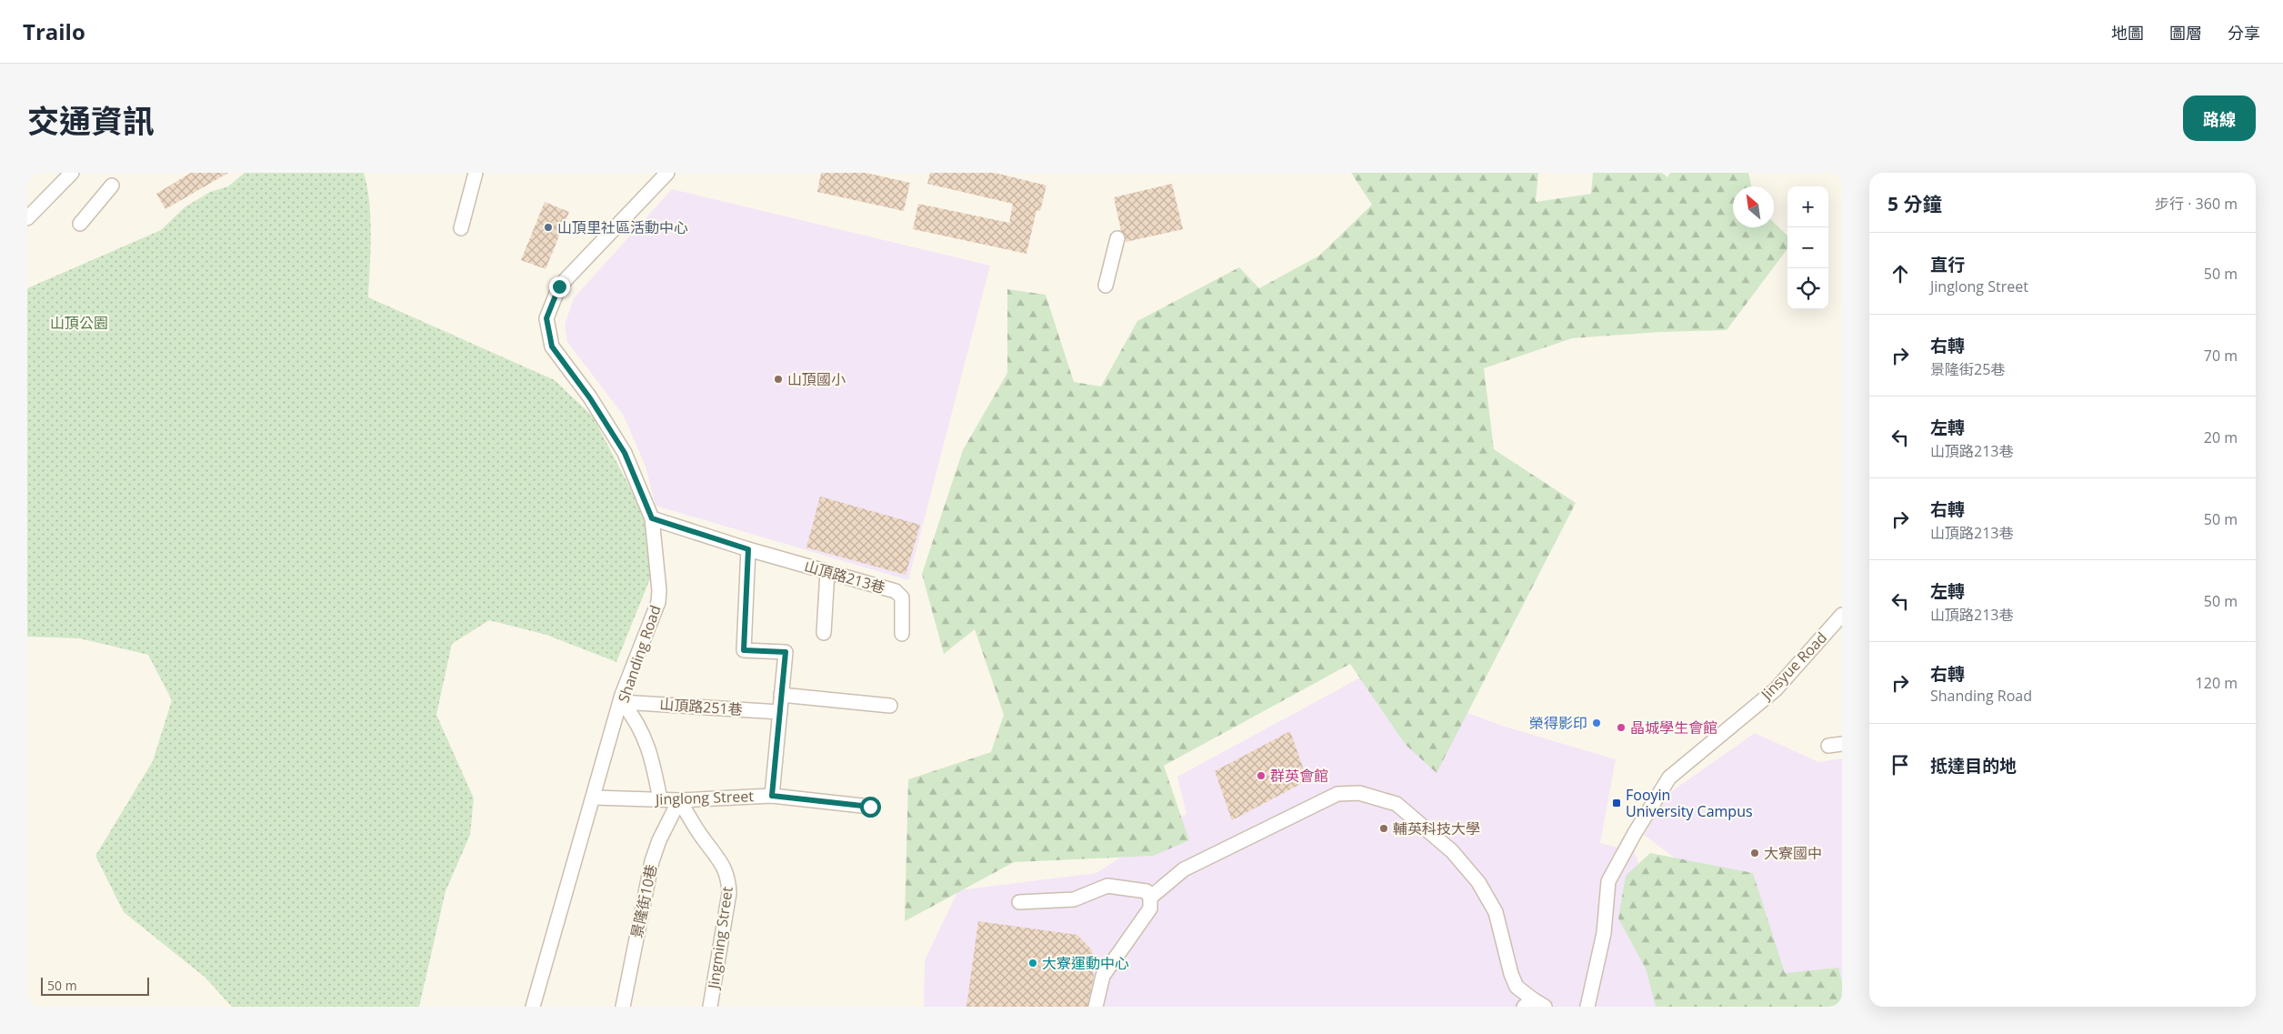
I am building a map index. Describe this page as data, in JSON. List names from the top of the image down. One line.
{"streets":{"street":["山頂路213巷","Shanding Road","Jinsyue Road","山頂路251巷","Jinglong Street","景隆街10巷","Jingming Street"]},"crossings":[["山頂路213巷","Shanding Road"],["Shanding Road","山頂路251巷"],["Shanding Road","Jinglong Street"],["Jinglong Street","景隆街10巷"],["Jinglong Street","Jingming Street"],["景隆街10巷","Jingming Street"]],"parks":["山頂公園"],"places":{"other":["山頂里社區活動中心","山頂國小","榮得影印","晶城學生會館","群英會館","輔英科技大學","大寮國中","大寮運動中心"],"transit":["Fooyin University Campus"]},"scale_bar":"50 m","north":"top left","page":{"header":"Trailo","nav":["地圖","圖層","分享"],"title":"交通資訊","buttons":"路線","heading":["5 分鐘","步行 · 360 m"],"map_buttons":["+","−"],"list":[["直行","Jinglong Street","50 m"],["右轉","景隆街25巷","70 m"],["左轉","山頂路213巷","20 m"],["右轉","山頂路213巷","50 m"],["左轉","山頂路213巷","50 m"],["右轉","Shanding Road","120 m"],"抵達目的地"],"scale":"50 m"}}
